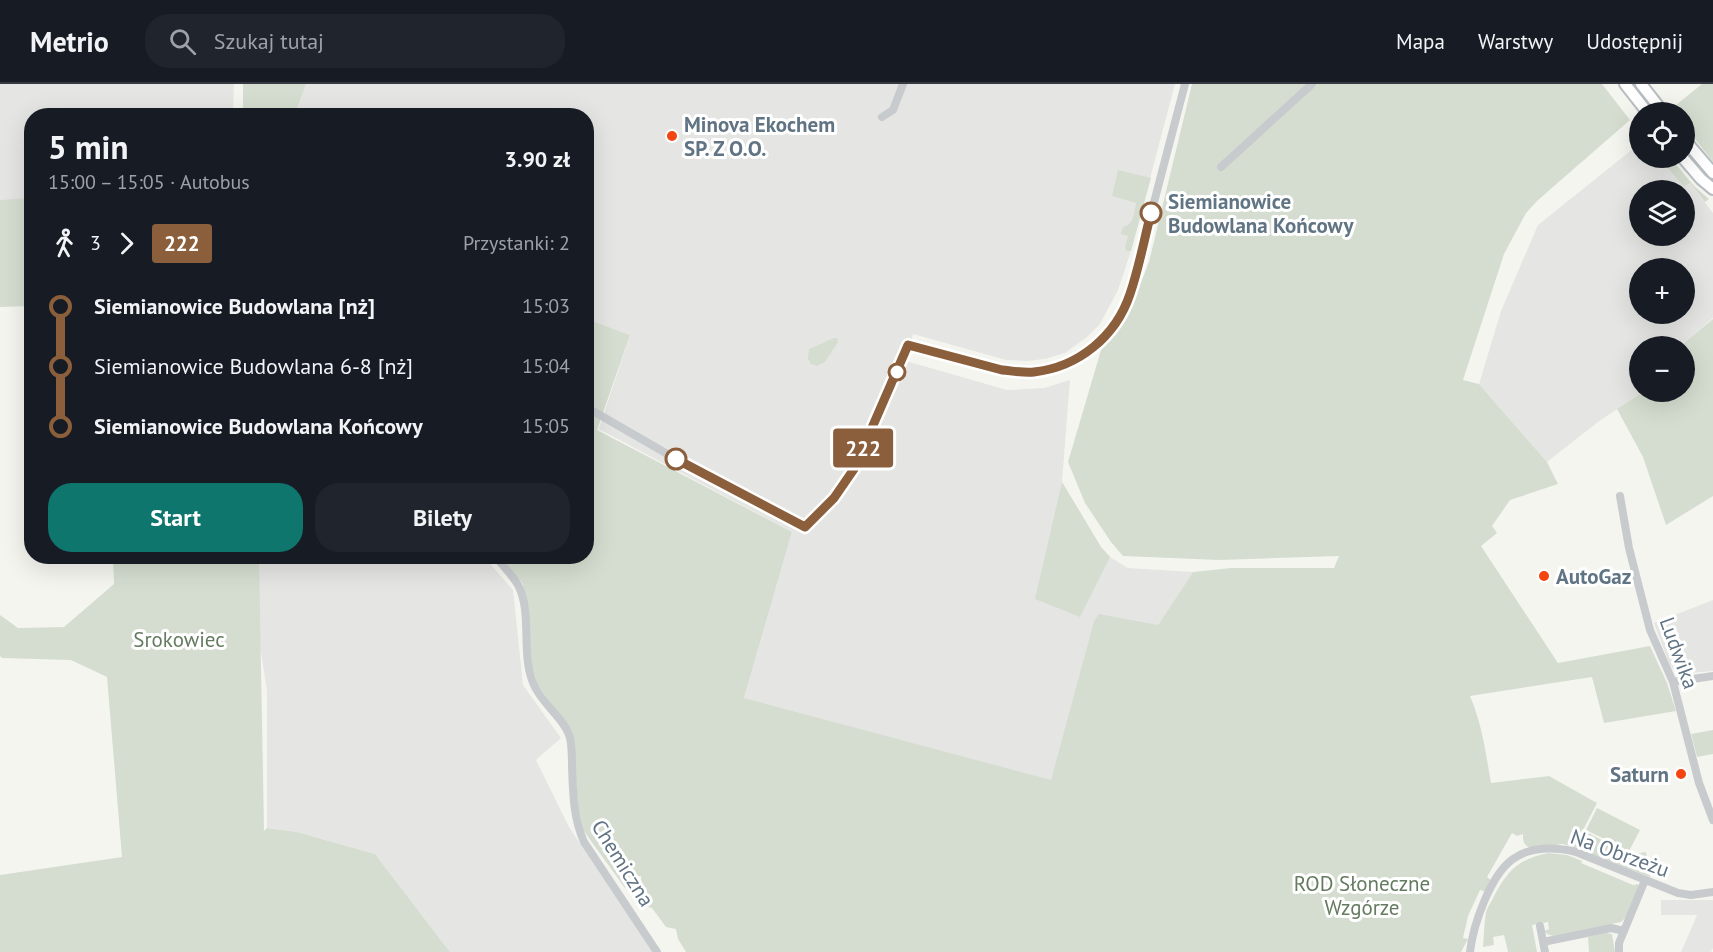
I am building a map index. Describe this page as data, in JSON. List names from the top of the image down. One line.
{"streets":{"street":["Ludwika","Na Obrzeżu","Chemiczna"]},"parks":["Srokowiec","ROD Słoneczne Wzgórze"],"places":["Minova Ekochem SP. Z O.O.","Siemianowice Budowlana Końcowy","AutoGaz","Saturn"],"lines":["bus line 222"],"page":{"header":"Metrio","search":"Szukaj tutaj","nav":["Mapa","Warstwy","Udostępnij"],"on_map":"222","map_buttons":["+","−"],"heading":["5 min","15:00 – 15:05 · Autobus","3.90 zł"],"legs":["3","222","Przystanki: 2"],"list":[{"name":"Siemianowice Budowlana [nż]","value":"15:03"},{"name":"Siemianowice Budowlana 6-8 [nż]","value":"15:04"},{"name":"Siemianowice Budowlana Końcowy","value":"15:05"}],"buttons":["Start","Bilety"]}}
